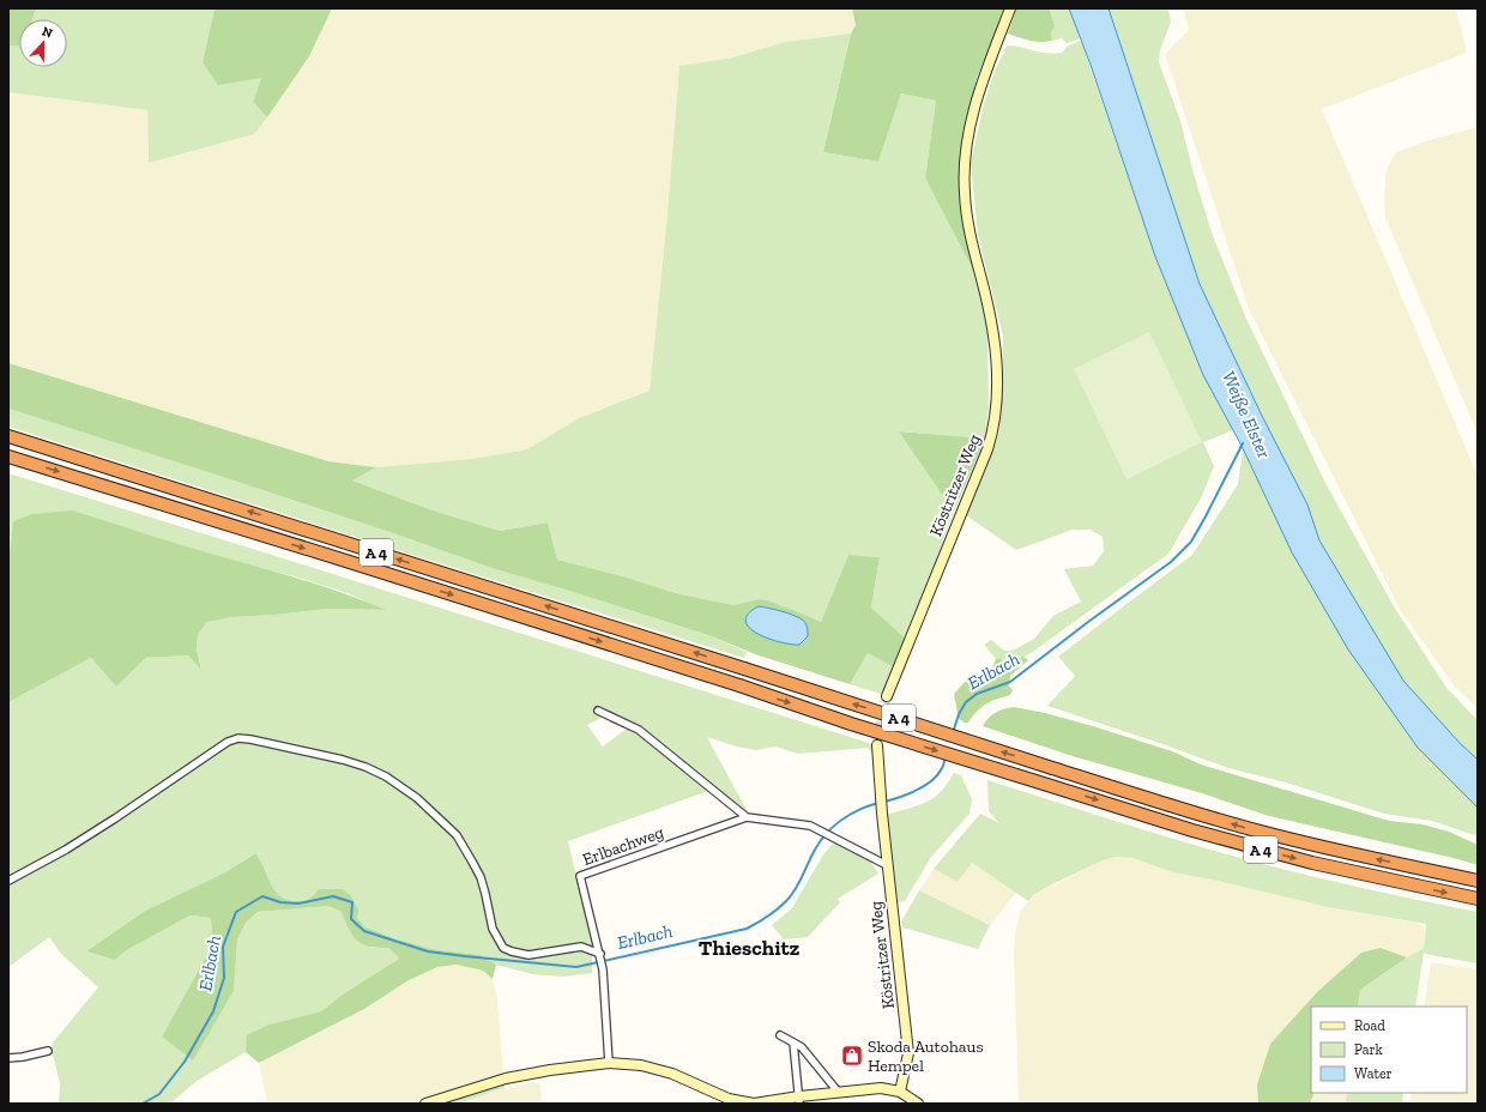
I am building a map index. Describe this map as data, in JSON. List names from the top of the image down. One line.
{"streets":{"highway":["A 4"],"main road":["Köstritzer Weg"],"street":["Erlbachweg"]},"districts":["Thieschitz"],"water":["Weiße Elster","Erlbach"],"places":{"shop":["Skoda Autohaus Hempel"]},"legend":["Road","Park","Water"],"north":"top"}
